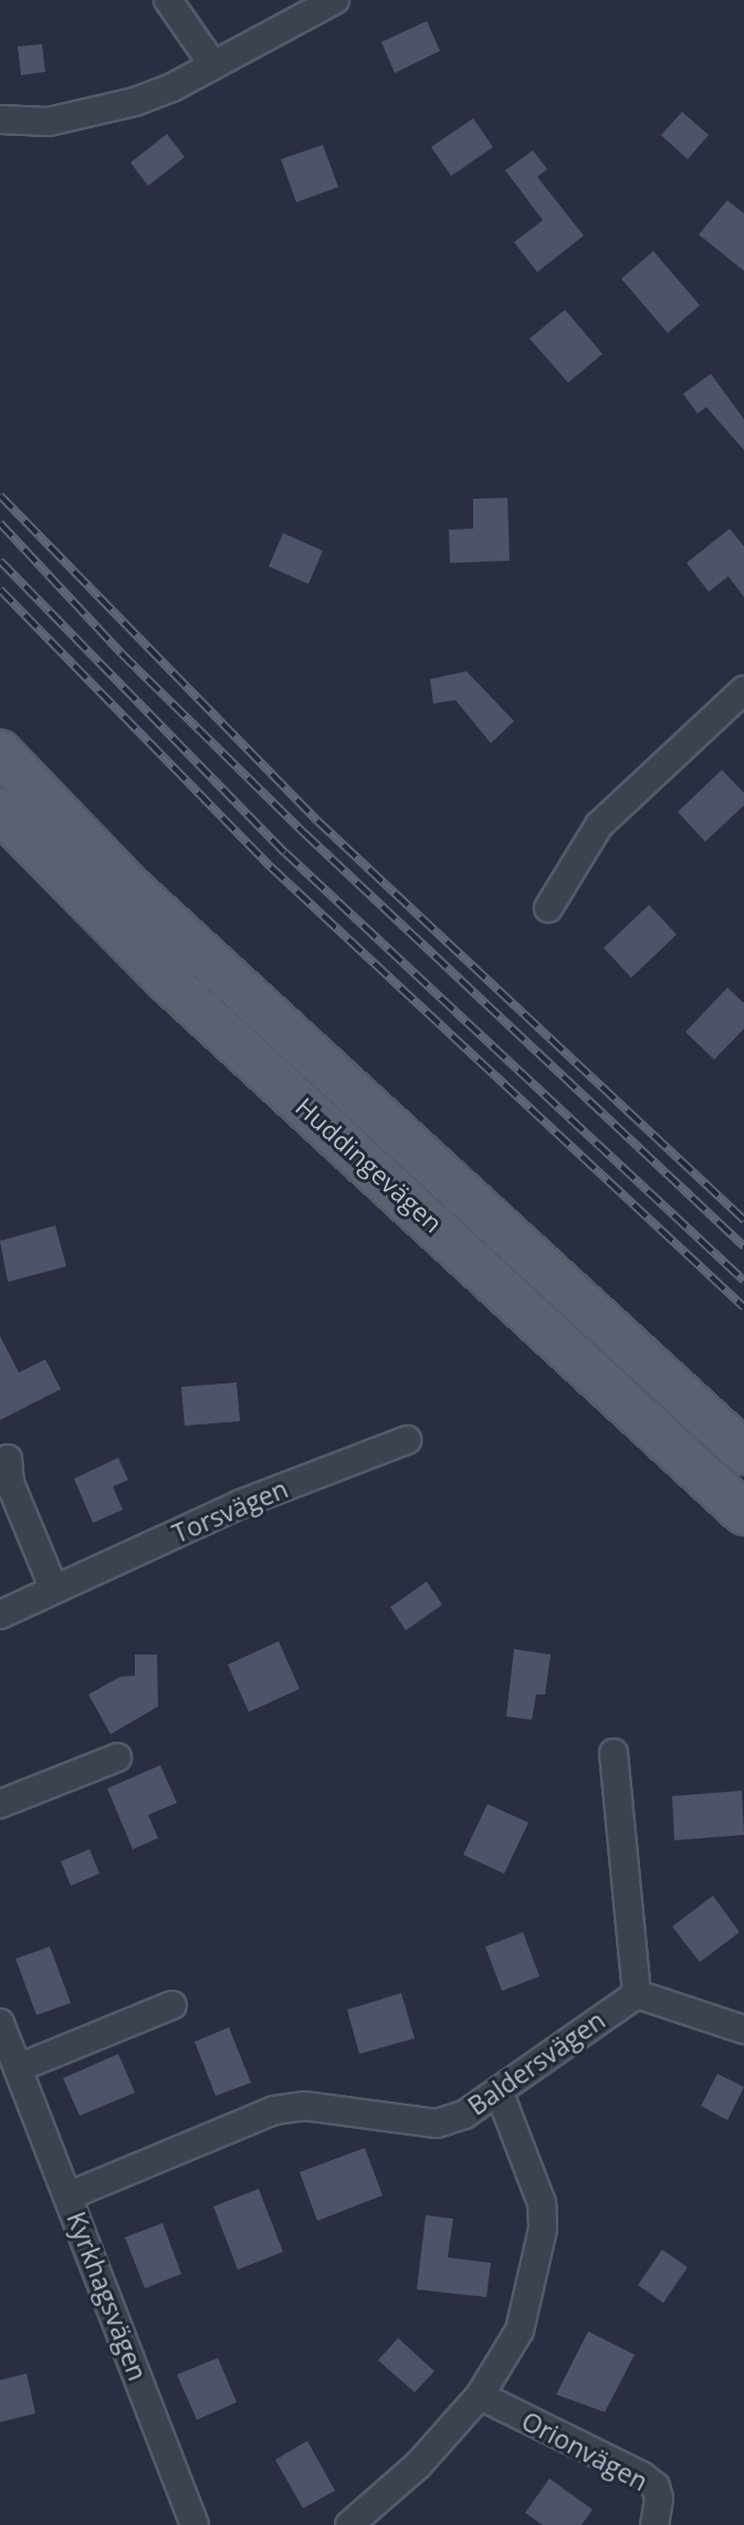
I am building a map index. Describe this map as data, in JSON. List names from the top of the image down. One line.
{"streets":{"main road":["Huddingevägen"],"street":["Torsvägen","Baldersvägen","Kyrkhagsvägen","Orionvägen"]},"crossings":[["Baldersvägen","Kyrkhagsvägen"]]}
